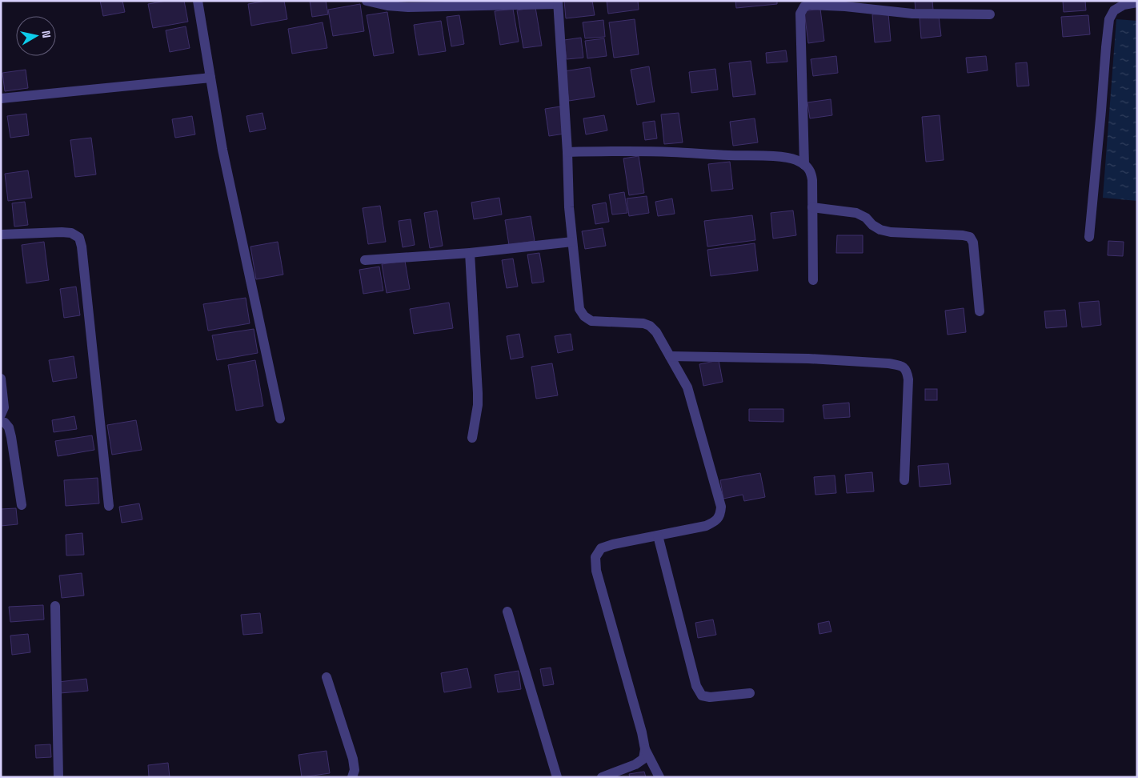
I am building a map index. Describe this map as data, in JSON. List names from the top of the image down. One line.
{"north":"right"}
